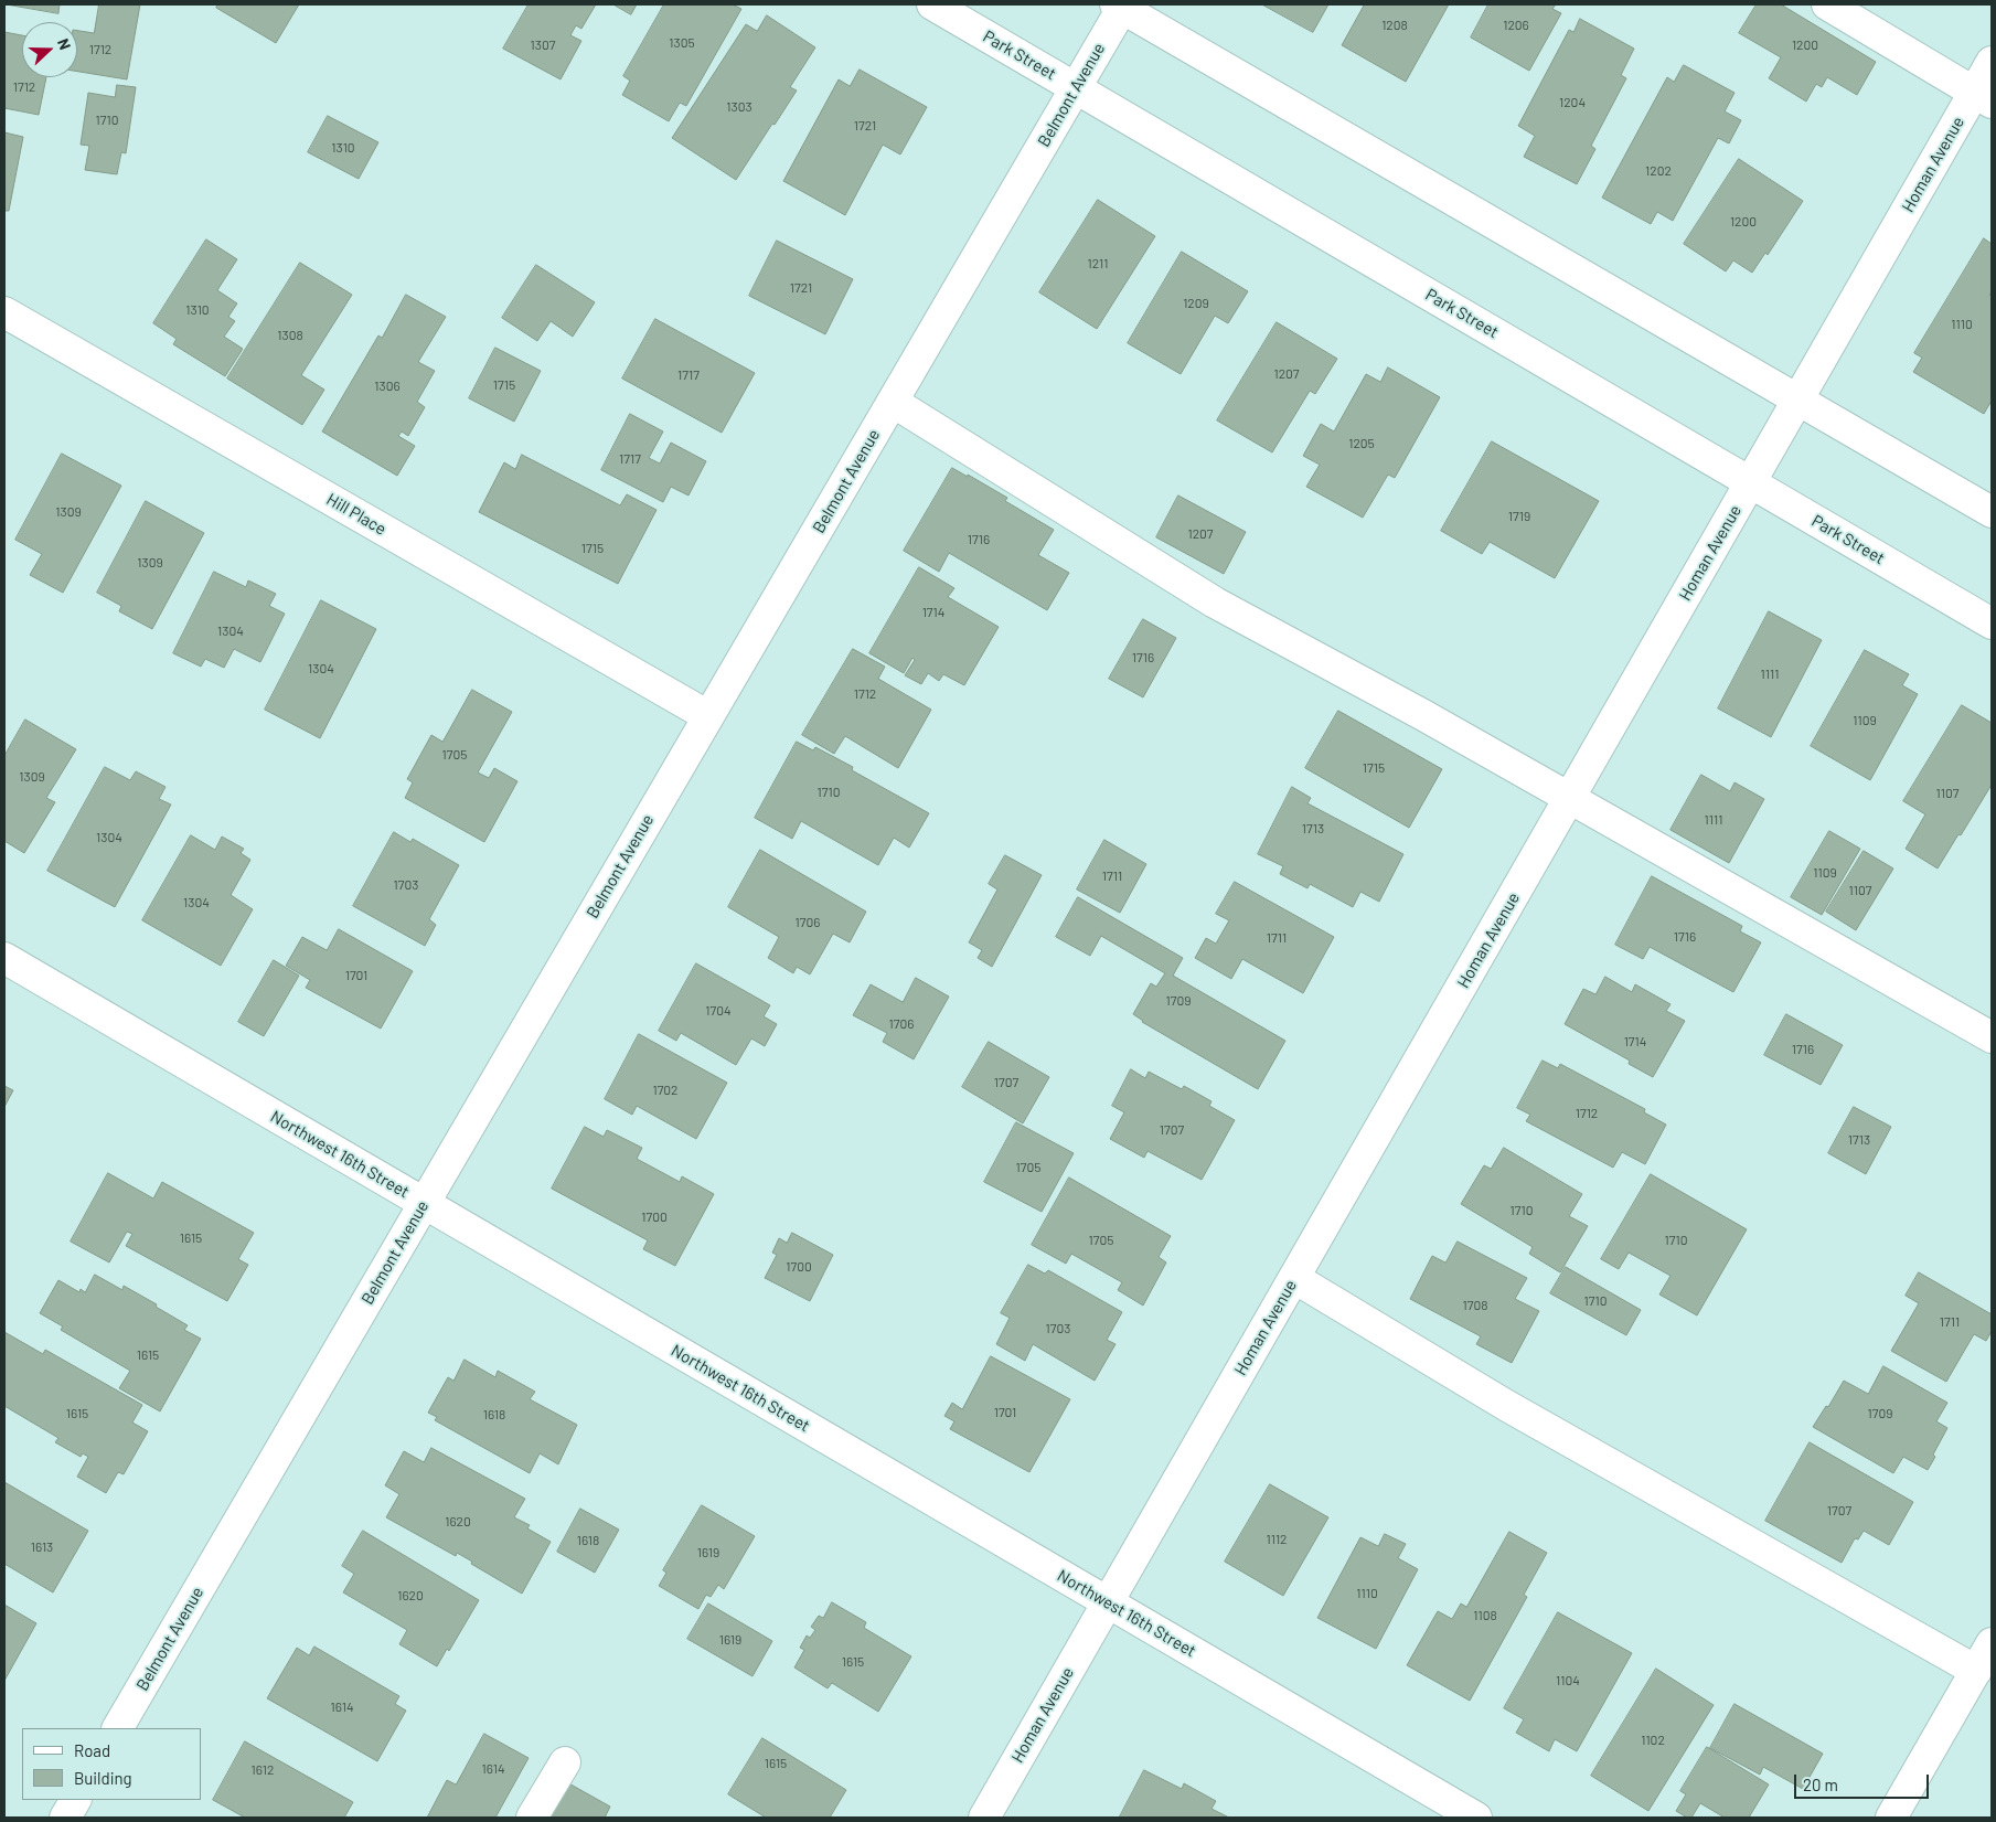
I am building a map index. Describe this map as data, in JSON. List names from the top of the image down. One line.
{"streets":{"street":["Park Street","Belmont Avenue","Homan Avenue","Hill Place","Northwest 16th Street"]},"crossings":[["Park Street","Belmont Avenue"],["Park Street","Homan Avenue"],["Belmont Avenue","Hill Place"],["Belmont Avenue","Northwest 16th Street"],["Homan Avenue","Northwest 16th Street"]],"house_numbers":["1208","1206","1305","1307","1200","1712","1712","1204","1303","1710","1721","1310","1202","1200","1211","1721","1209","1310","1110","1308","1207","1717","1715","1306","1205","1717","1309","1719","1207","1716","1715","1309","1714","1304","1716","1304","1111","1712","1109","1705","1715","1309","1710","1107","1111","1713","1304","1109","1711","1703","1107","1304","1706","1716","1711","1701","1709","1704","1706","1714","1716","1707","1702","1712","1707","1713","1705","1710","1700","1615","1705","1710","1700","1710","1708","1711","1703","1615","1701","1615","1709","1618","1707","1620","1112","1618","1613","1619","1110","1620","1108","1619","1615","1104","1614","1102","1615","1614","1612"],"legend":["Road","Building"],"scale_bar":"20 m","north":"right"}
